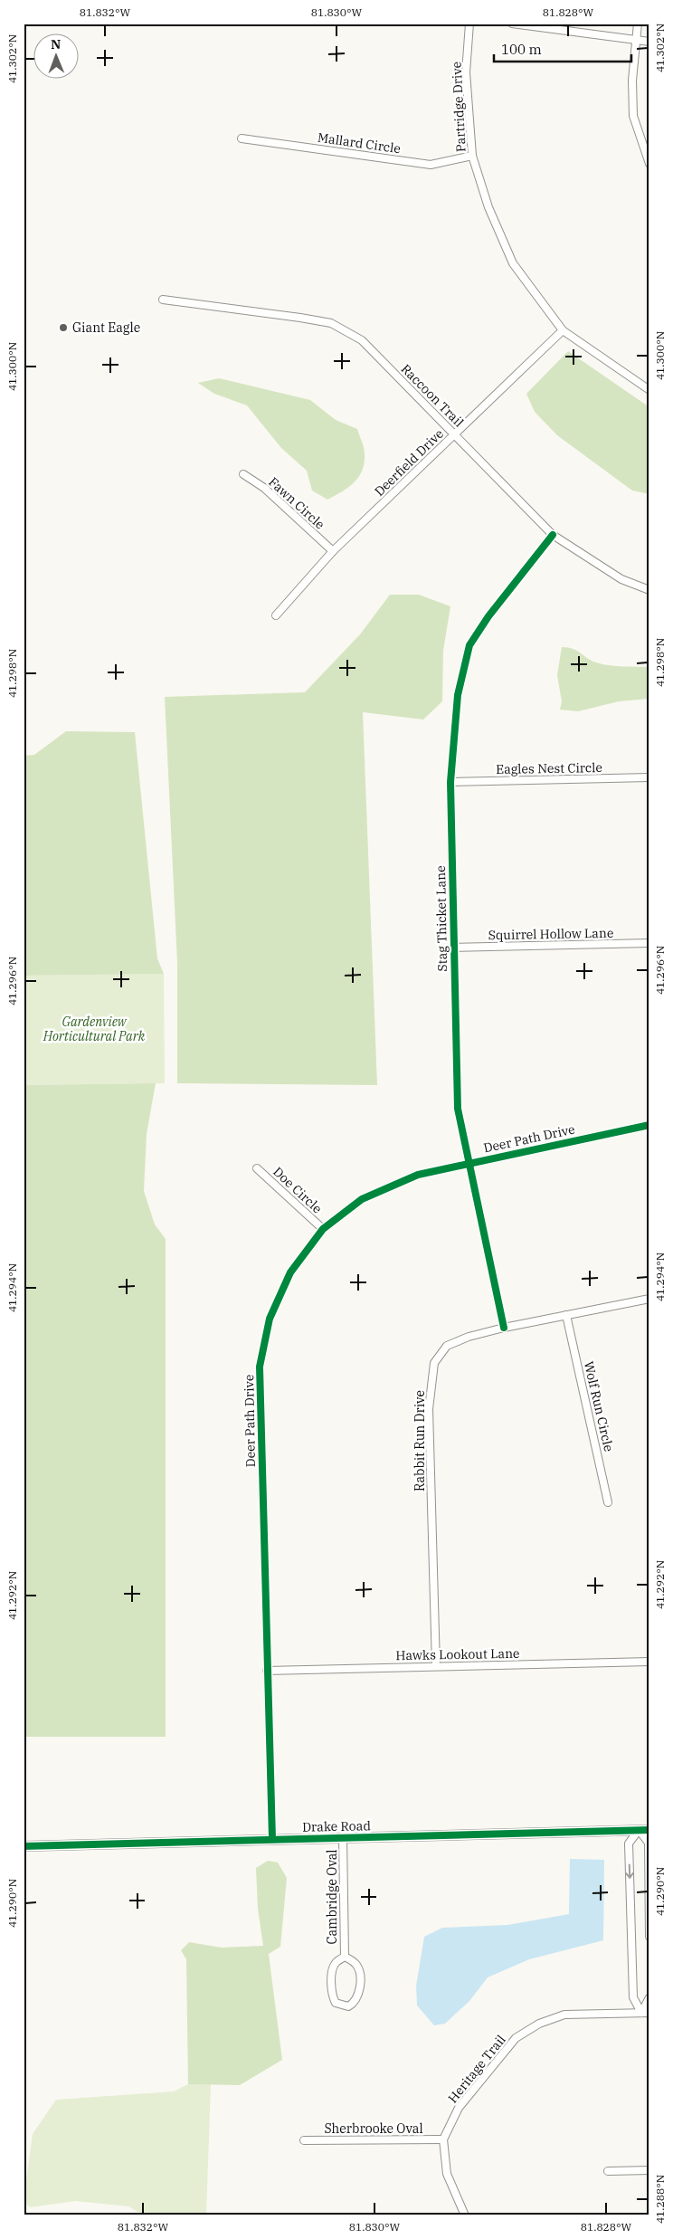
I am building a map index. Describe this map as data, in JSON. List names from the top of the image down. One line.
{"streets":{"street":["Partridge Drive","Mallard Circle","Raccoon Trail","Deerfield Drive","Fawn Circle","Eagles Nest Circle","Stag Thicket Lane","Squirrel Hollow Lane","Deer Path Drive","Doe Circle","Wolf Run Circle","Rabbit Run Drive","Hawks Lookout Lane","Drake Road","Cambridge Oval","Heritage Trail","Sherbrooke Oval"]},"crossings":[["Partridge Drive","Mallard Circle"],["Partridge Drive","Deerfield Drive"],["Raccoon Trail","Deerfield Drive"],["Raccoon Trail","Stag Thicket Lane"],["Deerfield Drive","Fawn Circle"],["Eagles Nest Circle","Stag Thicket Lane"],["Stag Thicket Lane","Squirrel Hollow Lane"],["Stag Thicket Lane","Deer Path Drive"],["Stag Thicket Lane","Rabbit Run Drive"],["Deer Path Drive","Doe Circle"],["Deer Path Drive","Hawks Lookout Lane"],["Deer Path Drive","Drake Road"],["Wolf Run Circle","Rabbit Run Drive"],["Rabbit Run Drive","Hawks Lookout Lane"],["Drake Road","Cambridge Oval"],["Heritage Trail","Sherbrooke Oval"]],"parks":["Gardenview Horticultural Park"],"places":["Giant Eagle"],"scale_bar":"100 m","north":"top","coordinates":["81.832°W","81.830°W","81.828°W","41.302°N","41.300°N","41.298°N","41.296°N","41.294°N","41.292°N","41.290°N","41.288°N"]}
